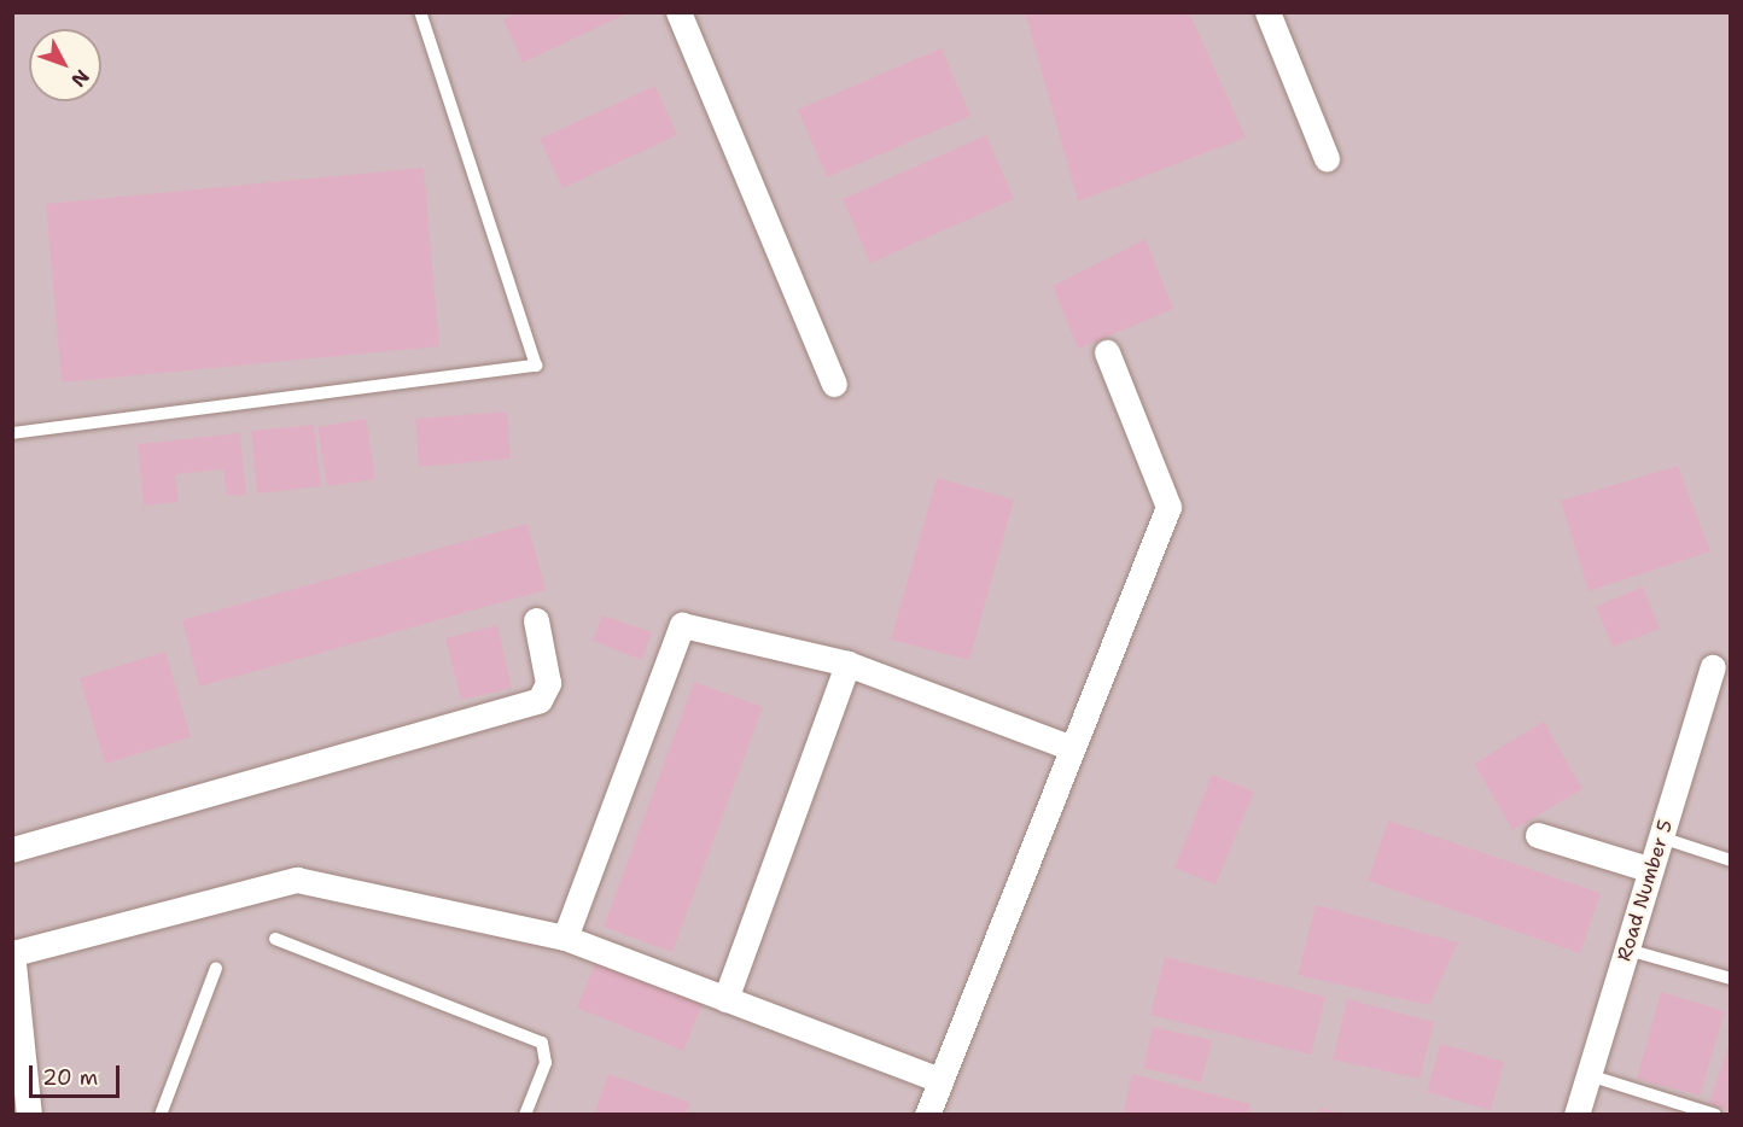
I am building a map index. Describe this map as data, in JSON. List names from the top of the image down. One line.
{"streets":{"street":["Road Number 5"]},"scale_bar":"20 m","north":"bottom right"}
